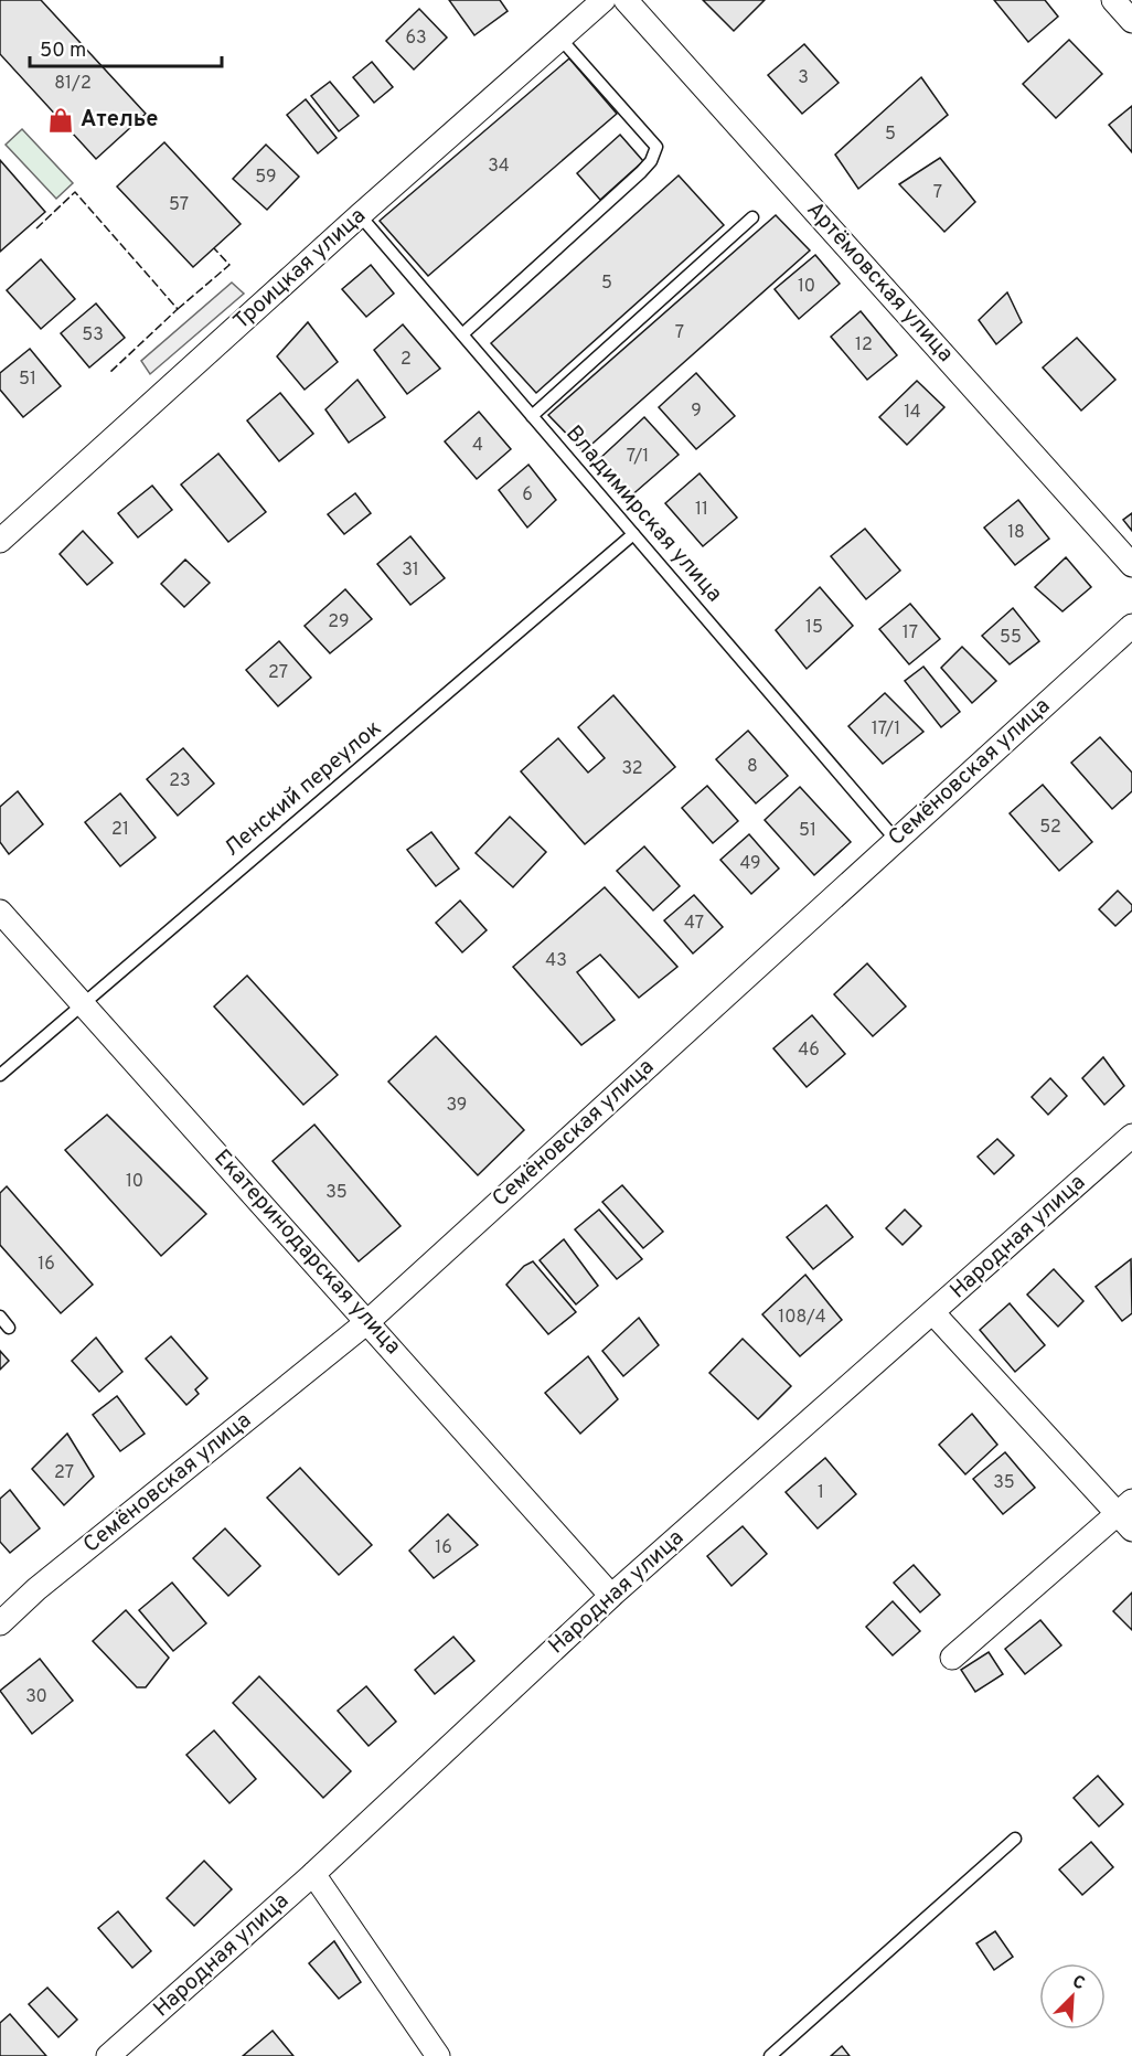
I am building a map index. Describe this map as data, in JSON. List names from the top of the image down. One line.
{"streets":{"street":["Троицкая улица","Артёмовская улица","Семёновская улица","Народная улица","Екатеринодарская улица"],"lane":["Владимирская улица","Ленский переулок"]},"crossings":[["Троицкая улица","Владимирская улица"],["Владимирская улица","Семёновская улица"],["Владимирская улица","Ленский переулок"],["Семёновская улица","Екатеринодарская улица"],["Ленский переулок","Екатеринодарская улица"],["Народная улица","Екатеринодарская улица"]],"places":{"shop":["Ателье"]},"house_numbers":["63","3","81/2","5","34","59","7","57","5","10","7","53","12","2","51","9","14","4","7/1","6","11","18","31","29","15","17","55","27","17/1","8","32","23","52","21","51","49","47","43","46","39","10","35","16","108/4","27","35","1","16","30"],"scale_bar":"50 m","north":"top right"}
